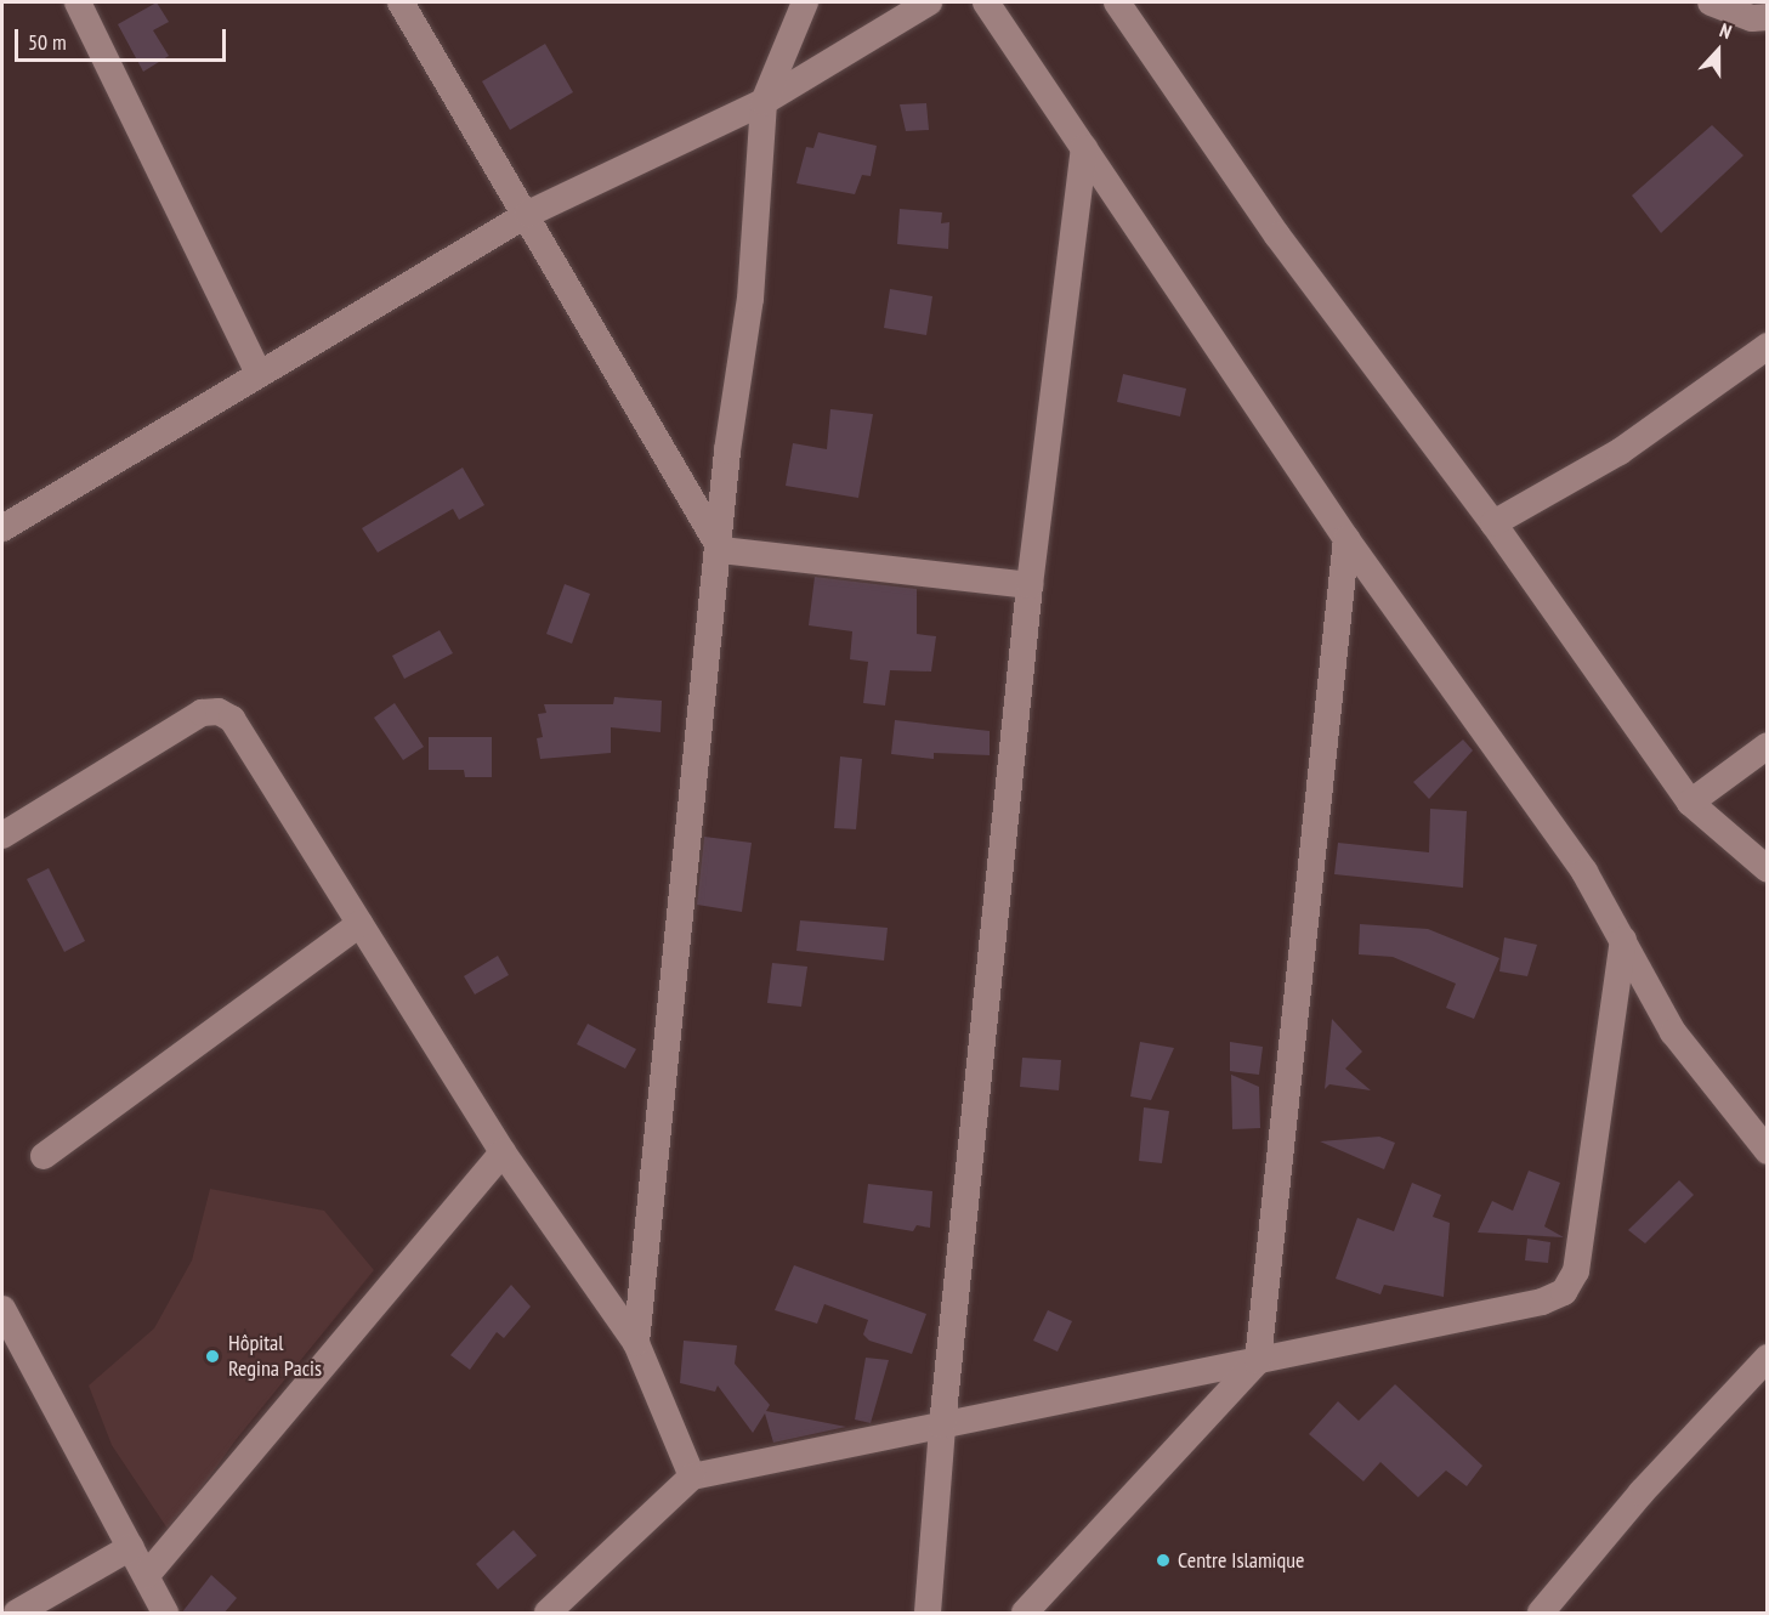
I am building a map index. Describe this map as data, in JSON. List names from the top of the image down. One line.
{"places":["Hôpital Regina Pacis","Centre Islamique"],"scale_bar":"50 m","north":"top"}
